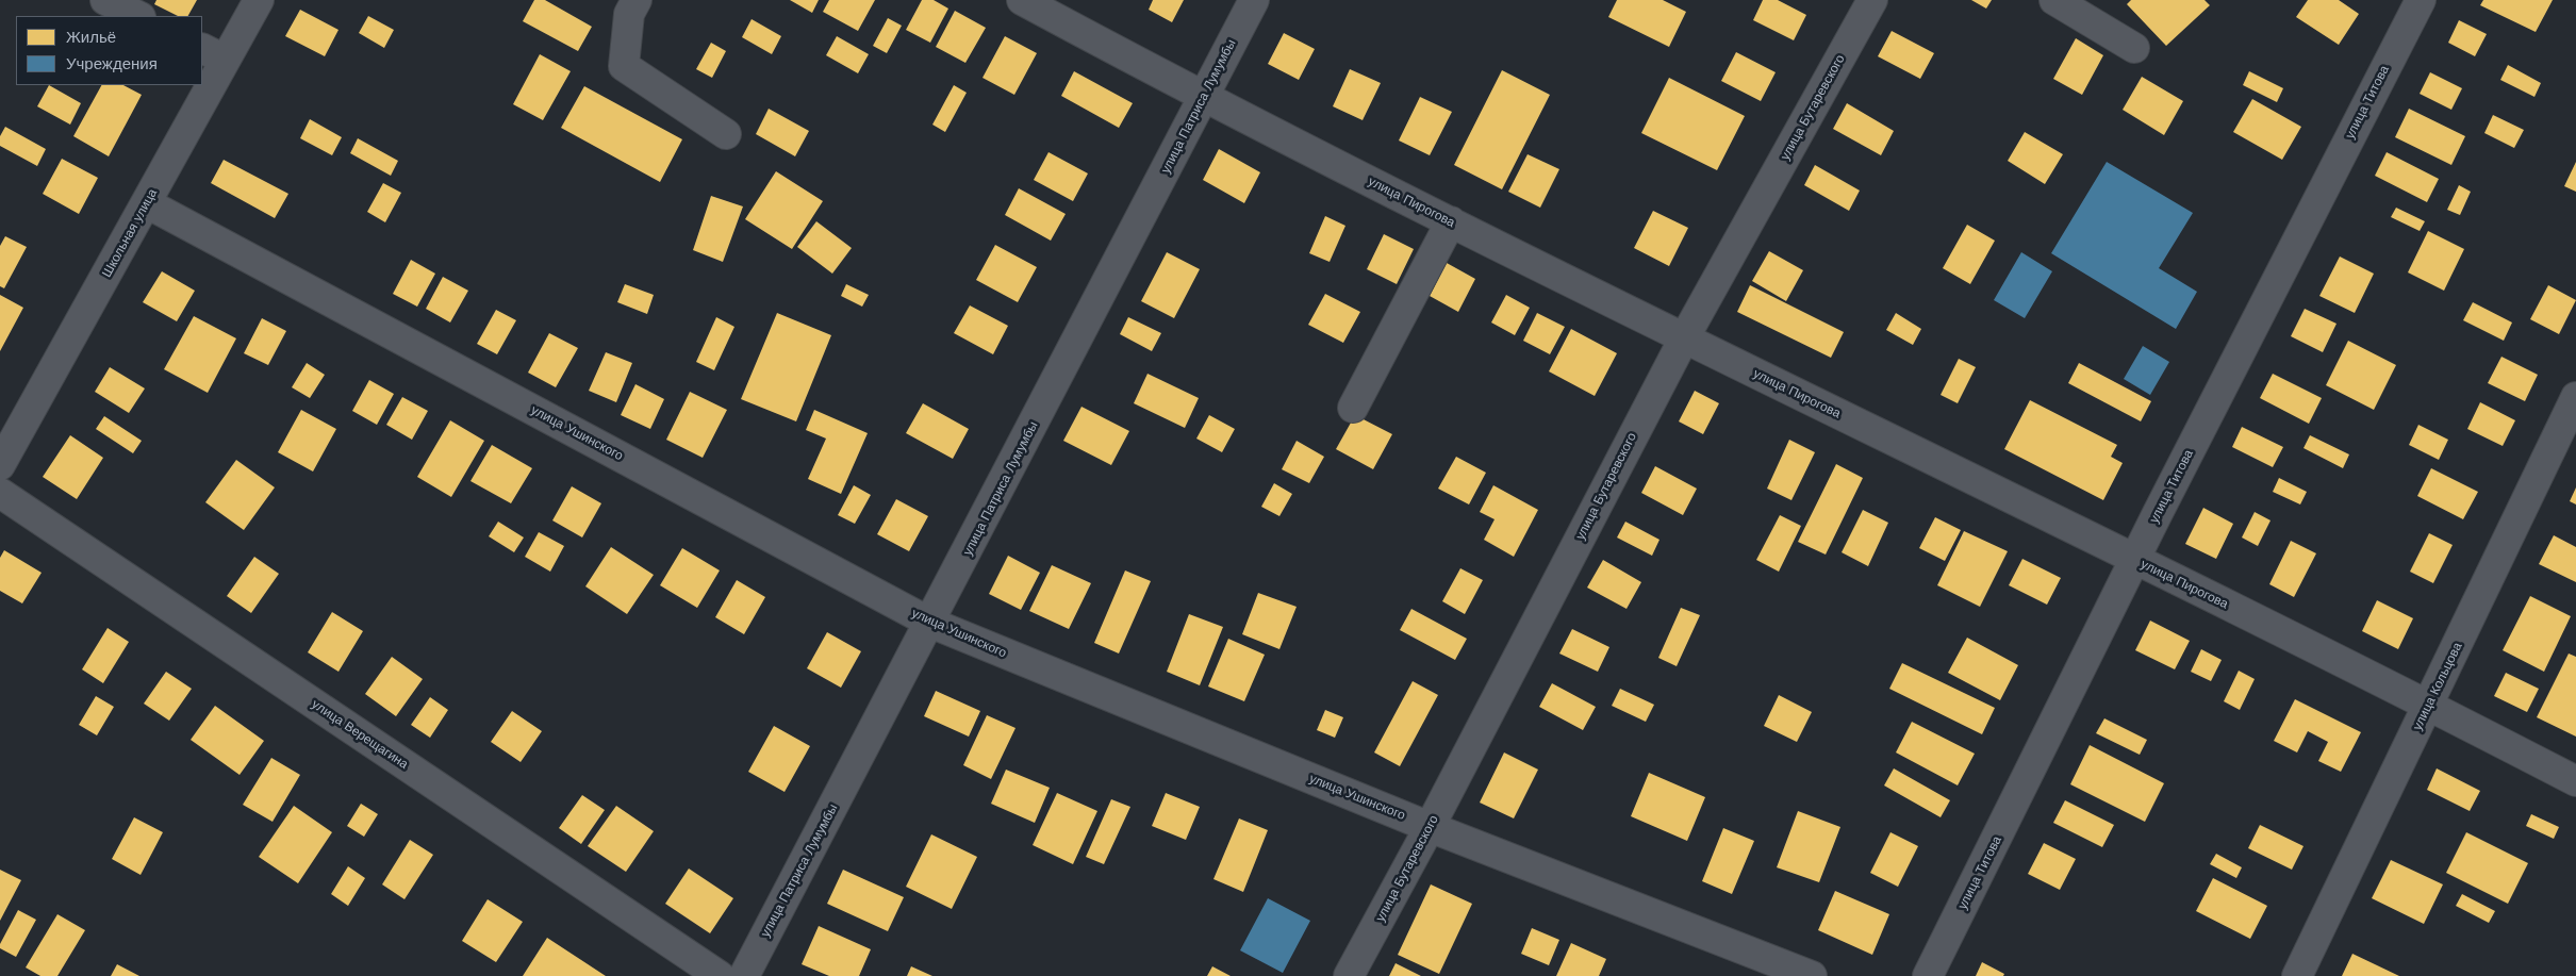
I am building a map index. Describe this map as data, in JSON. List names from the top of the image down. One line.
{"streets":{"street":["улица Титова","улица Патриса Лумумбы","улица Бутаревского","улица Пирогова","Школьная улица","улица Ушинского","улица Кольцова","улица Верещагина"]},"crossings":[["улица Титова","улица Пирогова"],["улица Патриса Лумумбы","улица Пирогова"],["улица Патриса Лумумбы","улица Ушинского"],["улица Бутаревского","улица Пирогова"],["улица Бутаревского","улица Ушинского"],["улица Пирогова","улица Кольцова"],["Школьная улица","улица Ушинского"]],"legend":["Жильё","Учреждения"]}
